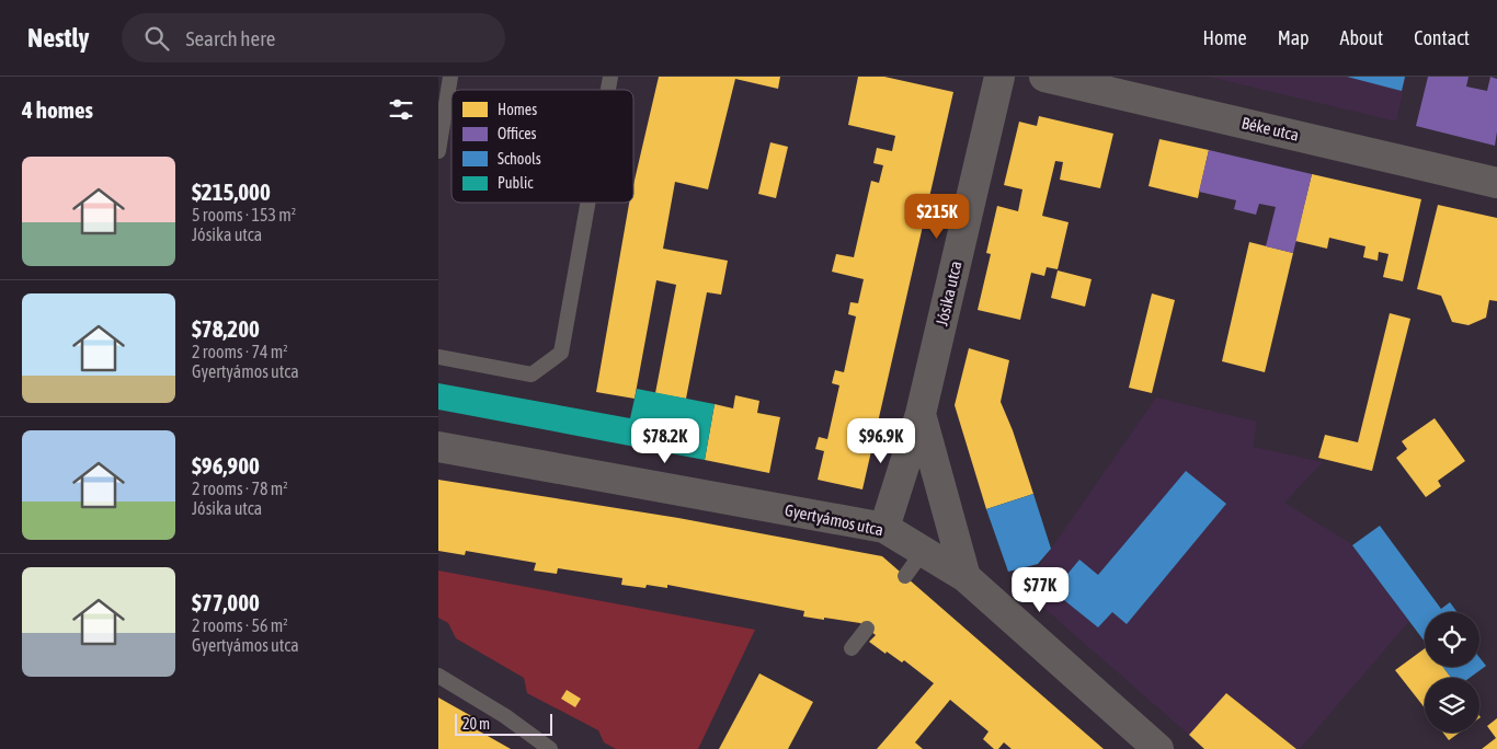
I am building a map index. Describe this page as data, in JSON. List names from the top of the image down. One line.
{"streets":{"street":["Béke utca","Jósika utca","Gyertyámos utca"]},"crossings":[["Jósika utca","Gyertyámos utca"]],"legend":["Homes","Offices","Schools","Public"],"scale_bar":"20 m","page":{"header":"Nestly","search":"Search here","nav":["Home","Map","About","Contact"],"heading":"4 homes","list":[{"name":"$215,000","note":"5 rooms · 153 m² · Jósika utca"},{"name":"$78,200","note":"2 rooms · 74 m² · Gyertyámos utca"},{"name":"$96,900","note":"2 rooms · 78 m² · Jósika utca"},{"name":"$77,000","note":"2 rooms · 56 m² · Gyertyámos utca"}],"price":["$215K","$78.2K","$96.9K","$77K"],"scale":"20 m"}}
